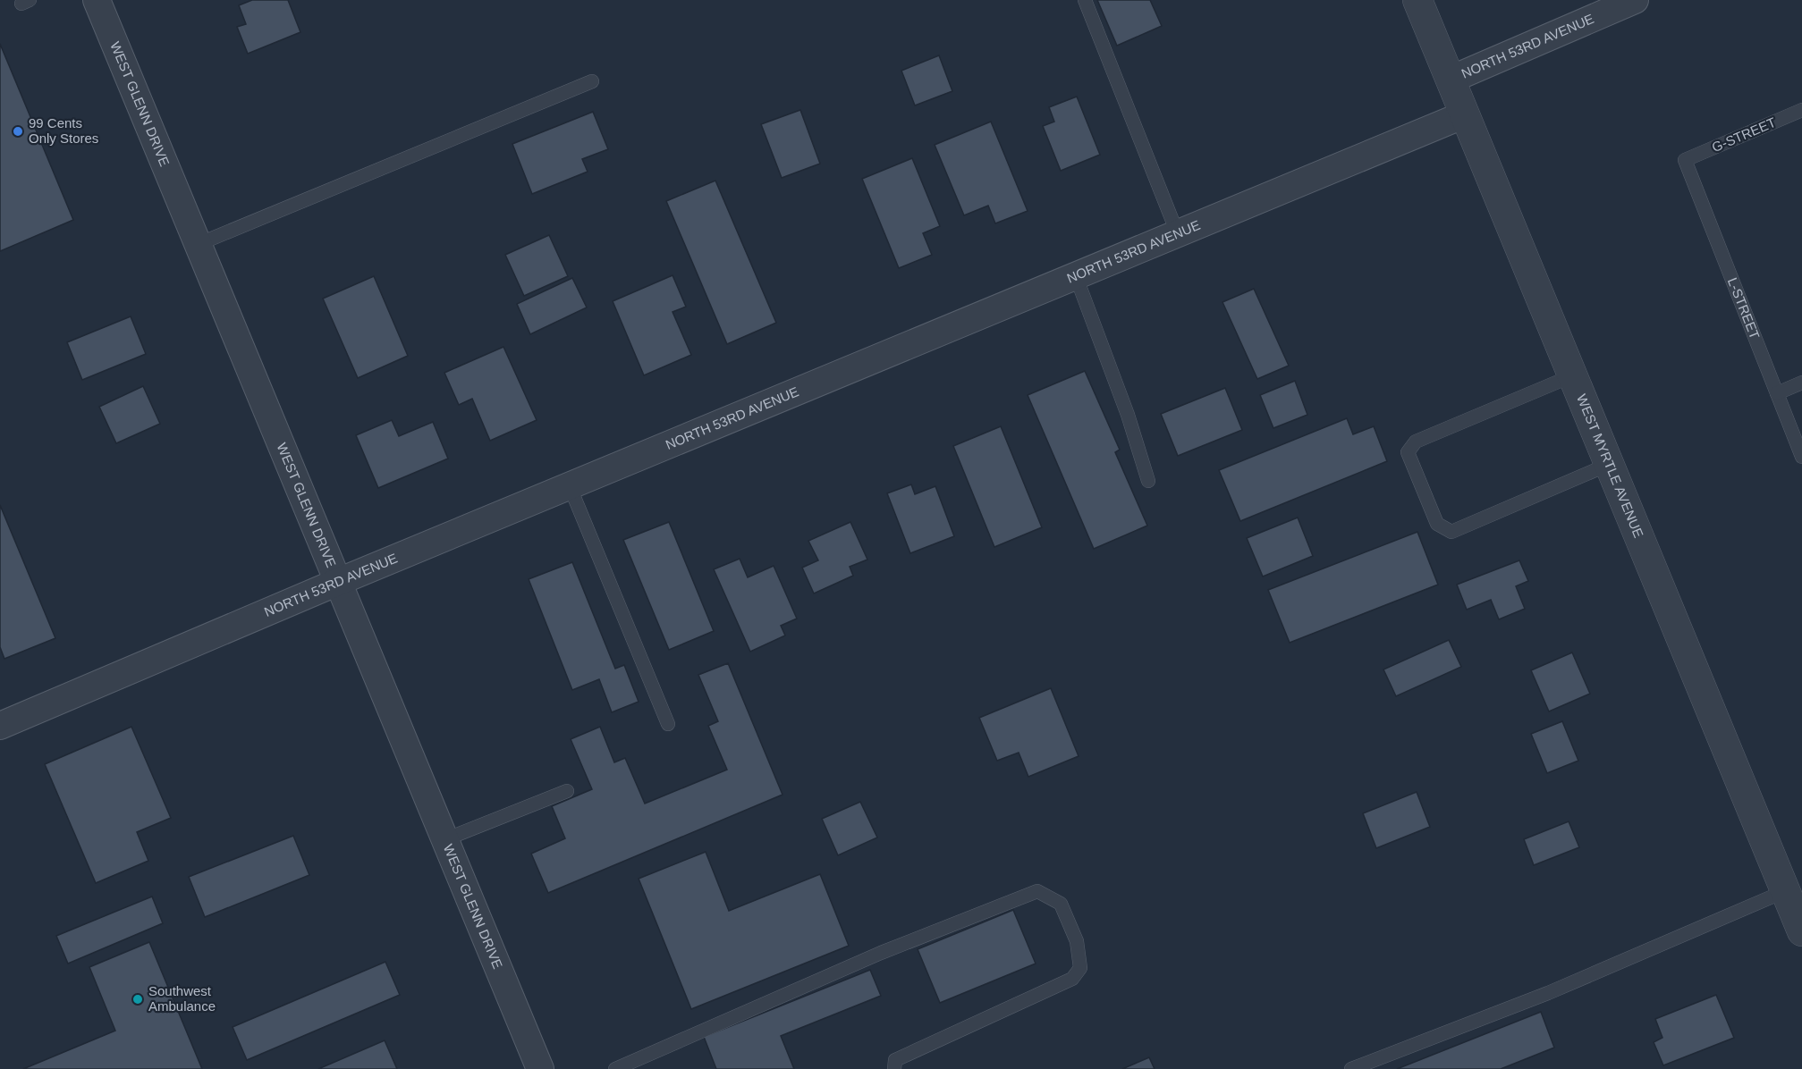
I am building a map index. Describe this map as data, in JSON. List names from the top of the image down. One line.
{"streets":{"street":["NORTH 53RD AVENUE","WEST GLENN DRIVE","WEST MYRTLE AVENUE"],"lane":["G-STREET","L-STREET"]},"crossings":[["NORTH 53RD AVENUE","WEST GLENN DRIVE"],["NORTH 53RD AVENUE","WEST MYRTLE AVENUE"],["G-STREET","L-STREET"]],"places":["99 Cents Only Stores","Southwest Ambulance"]}
